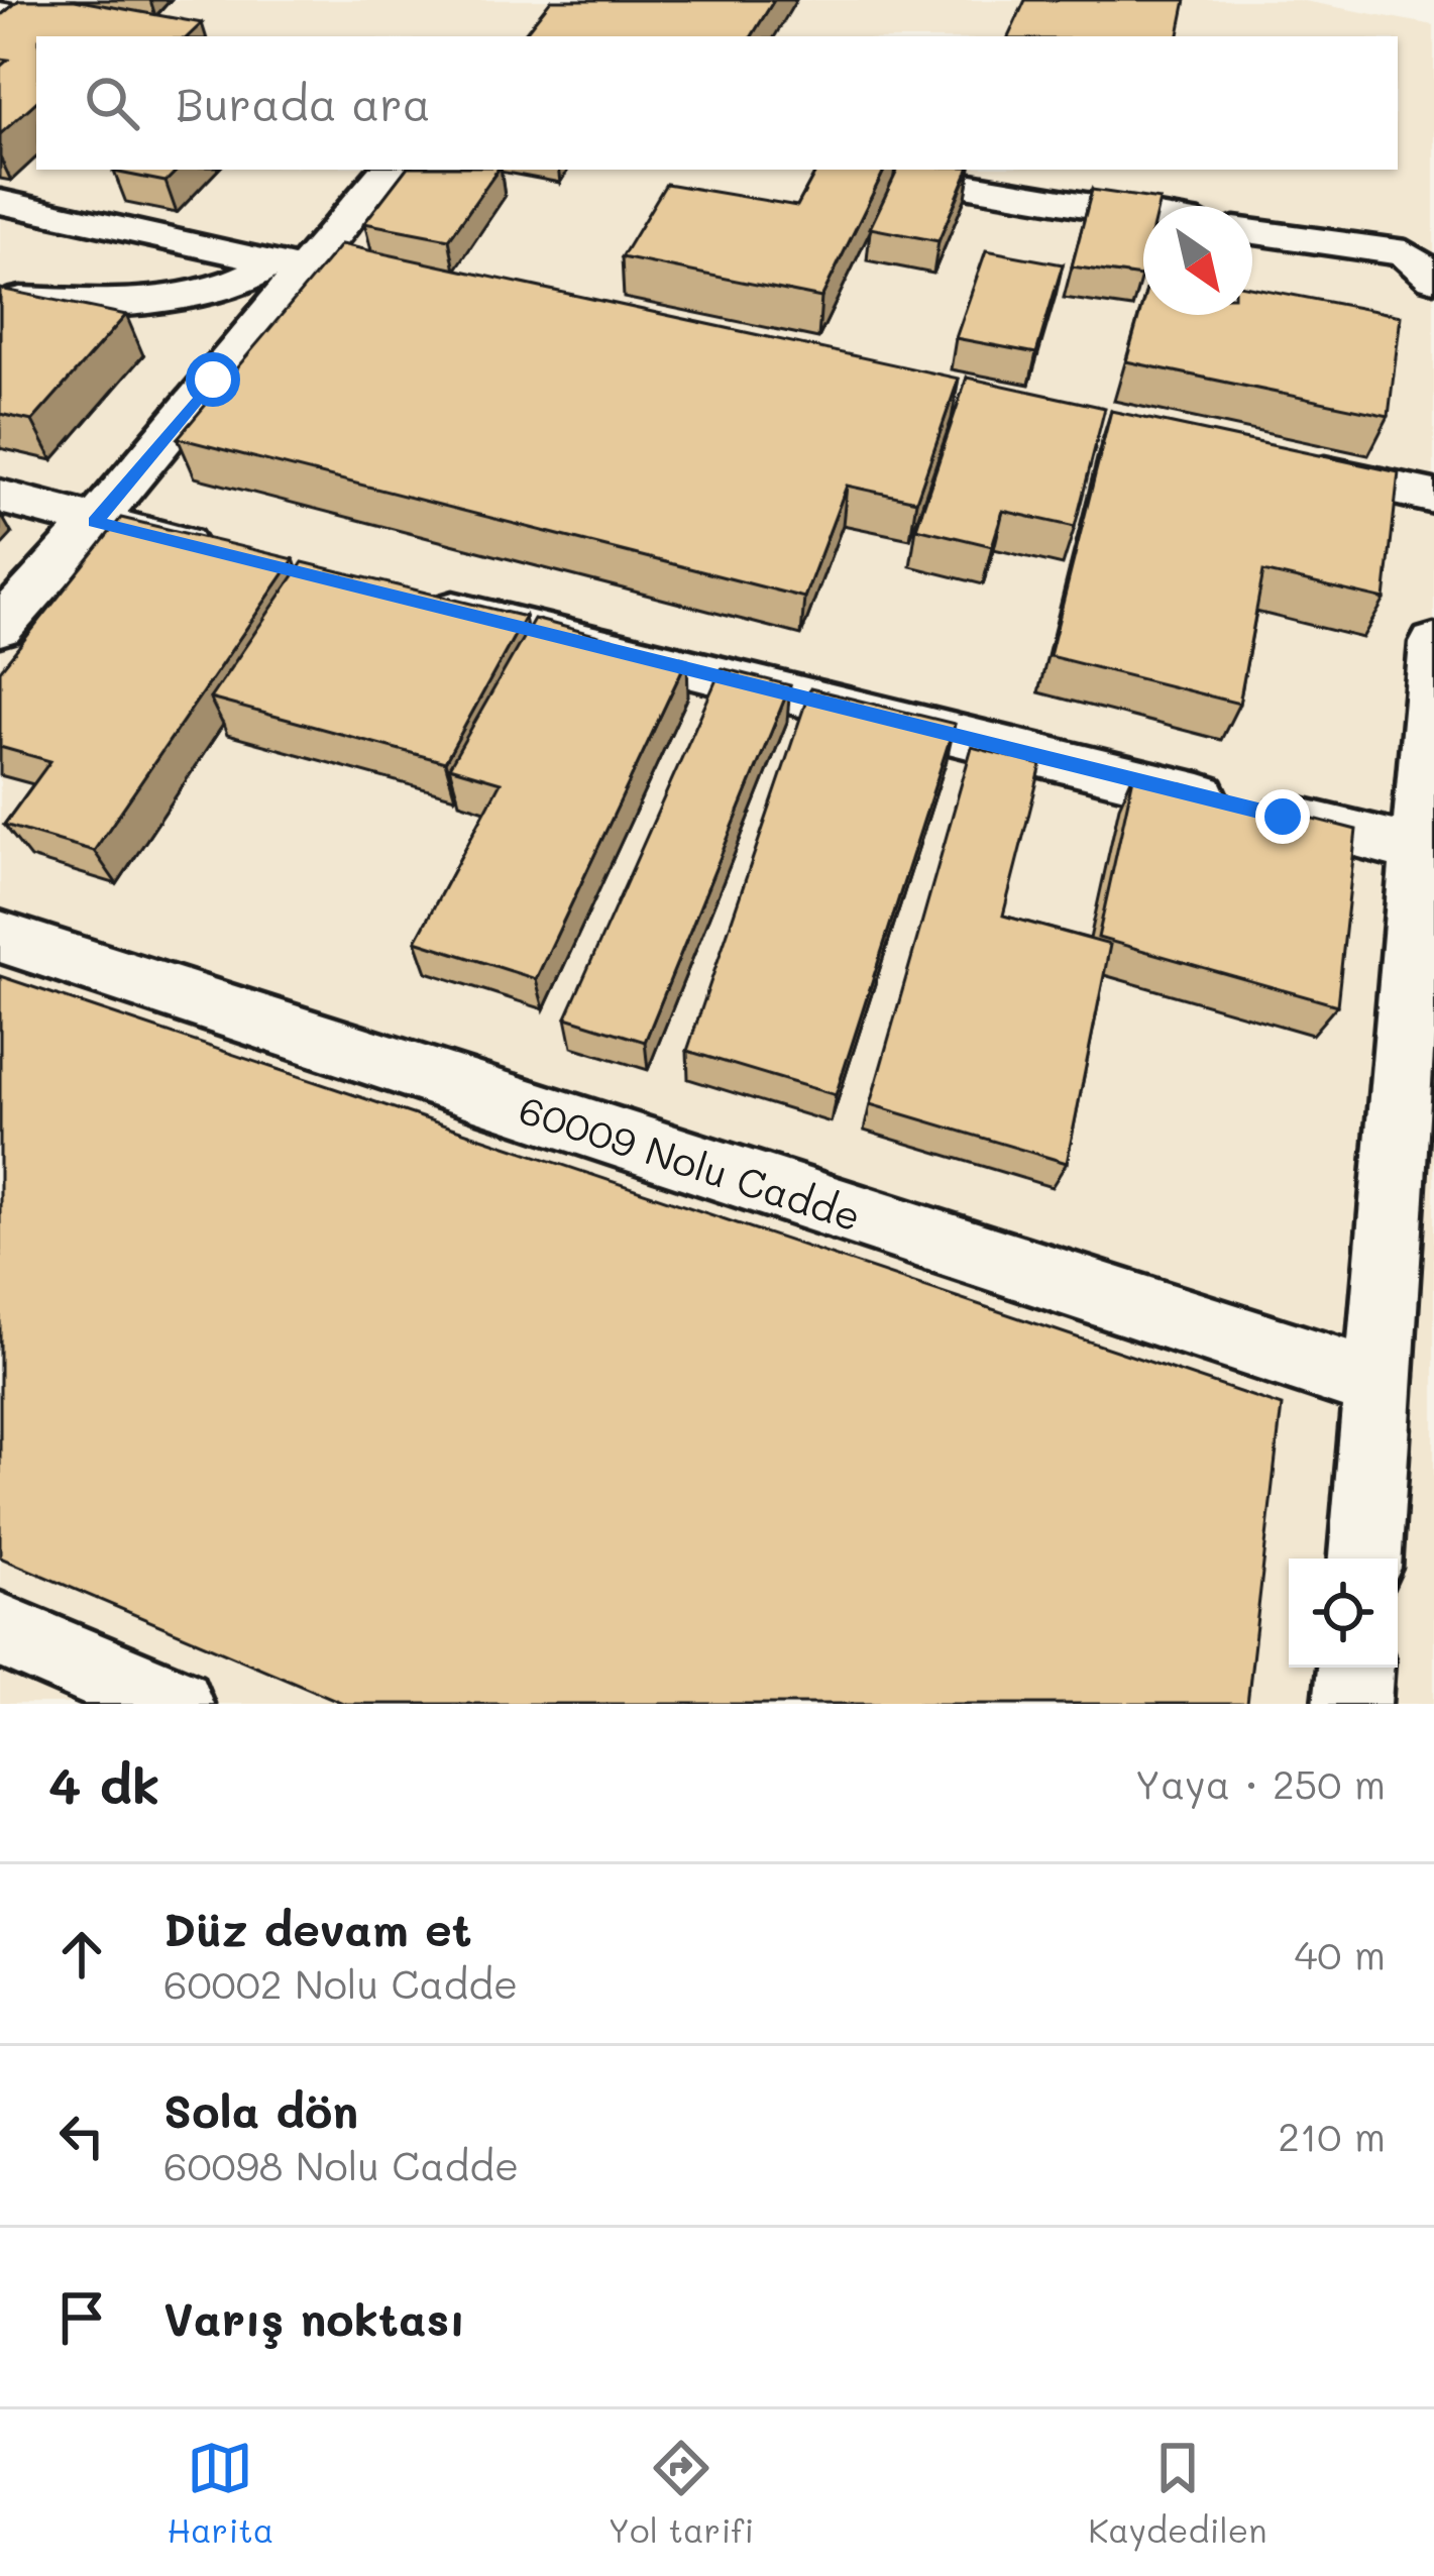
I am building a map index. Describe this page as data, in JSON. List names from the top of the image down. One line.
{"streets":{"street":["60009 Nolu Cadde"]},"north":"bottom right","page":{"search":"Burada ara","heading":["4 dk","Yaya · 250 m"],"list":[["Düz devam et","60002 Nolu Cadde","40 m"],["Sola dön","60098 Nolu Cadde","210 m"],"Varış noktası"],"nav":["Harita","Yol tarifi","Kaydedilen"]}}
